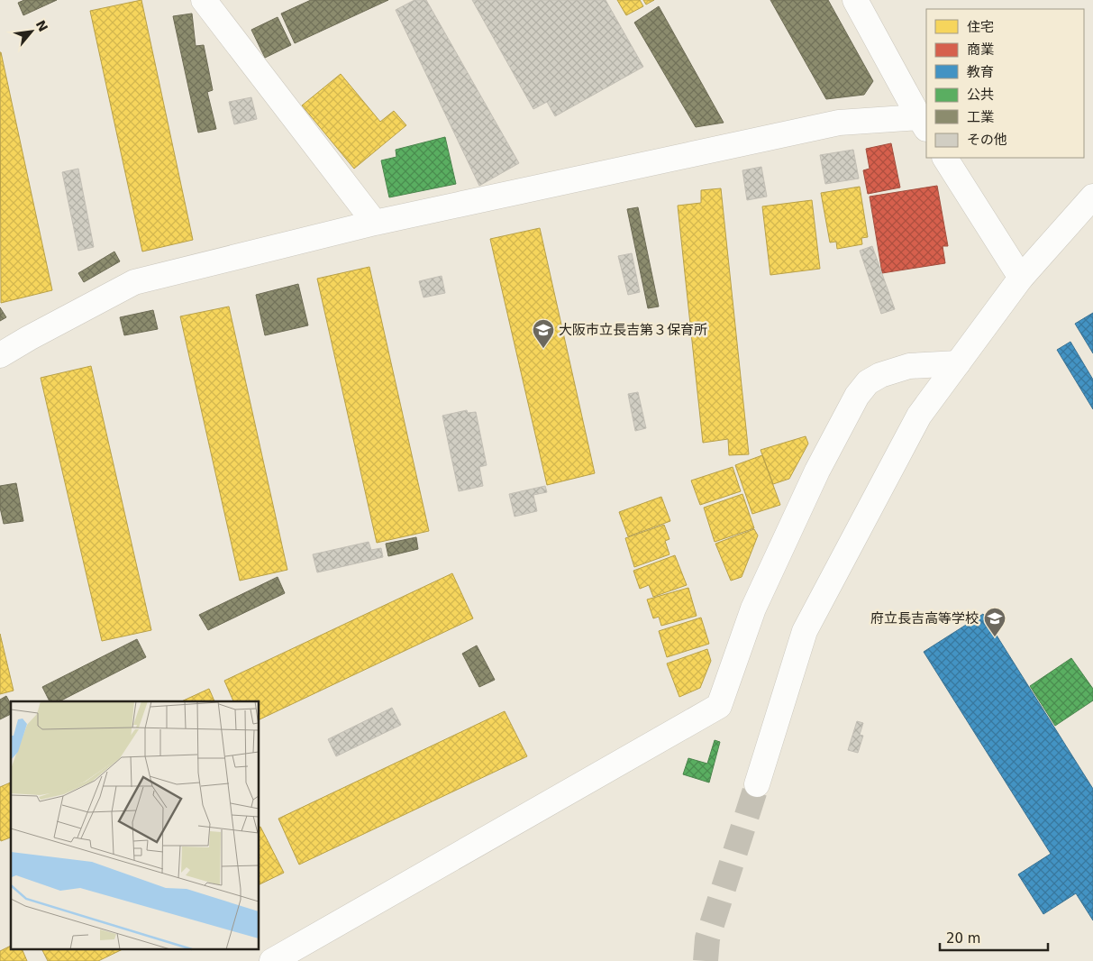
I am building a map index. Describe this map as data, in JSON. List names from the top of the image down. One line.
{"places":{"school or university":["大阪市立長吉第３保育所","府立長吉高等学校"]},"legend":["住宅","商業","教育","公共","工業","その他"],"scale_bar":"20 m","north":"top right"}
